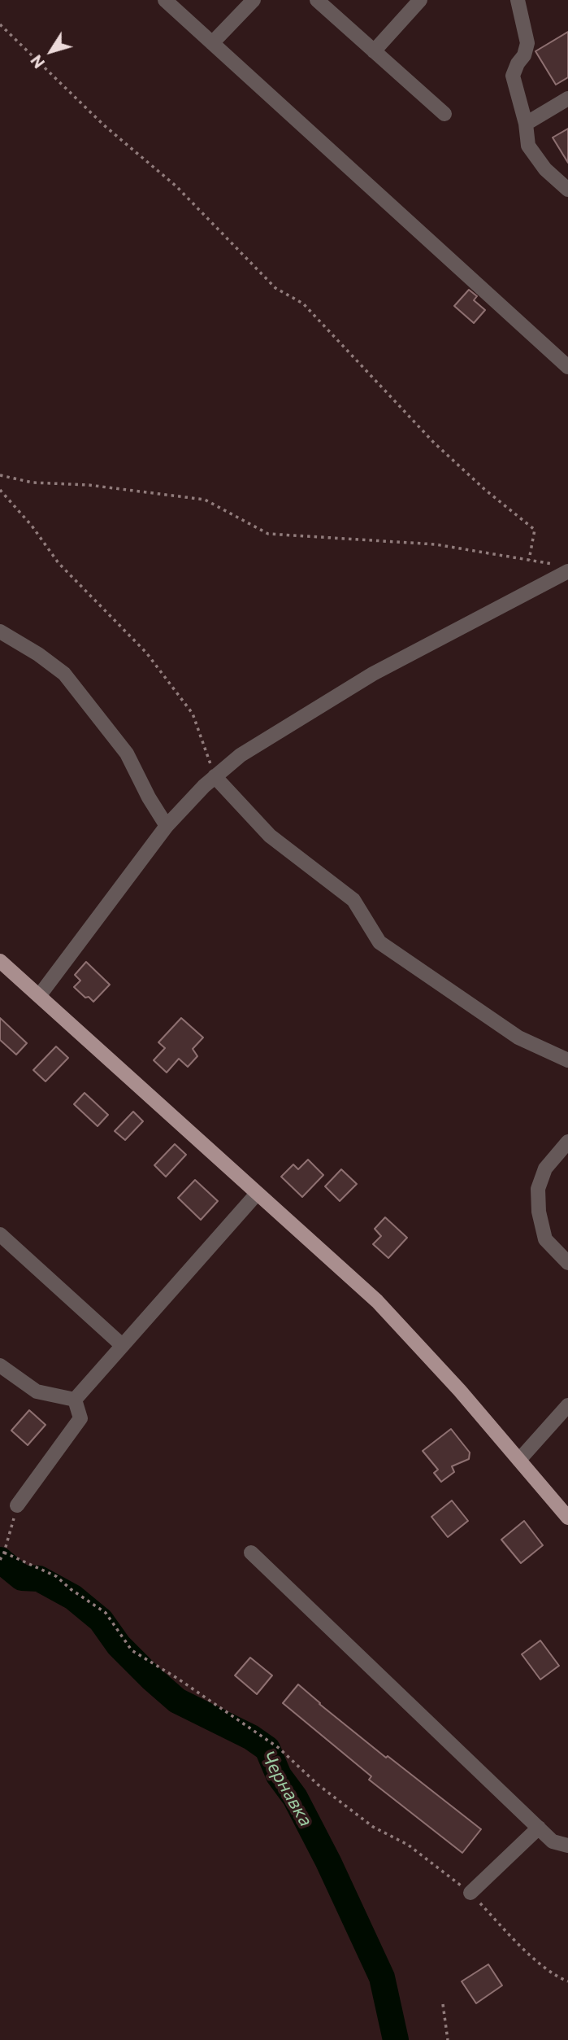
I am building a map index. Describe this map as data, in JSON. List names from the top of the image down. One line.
{"water":["Чернавка"],"north":"bottom left"}
